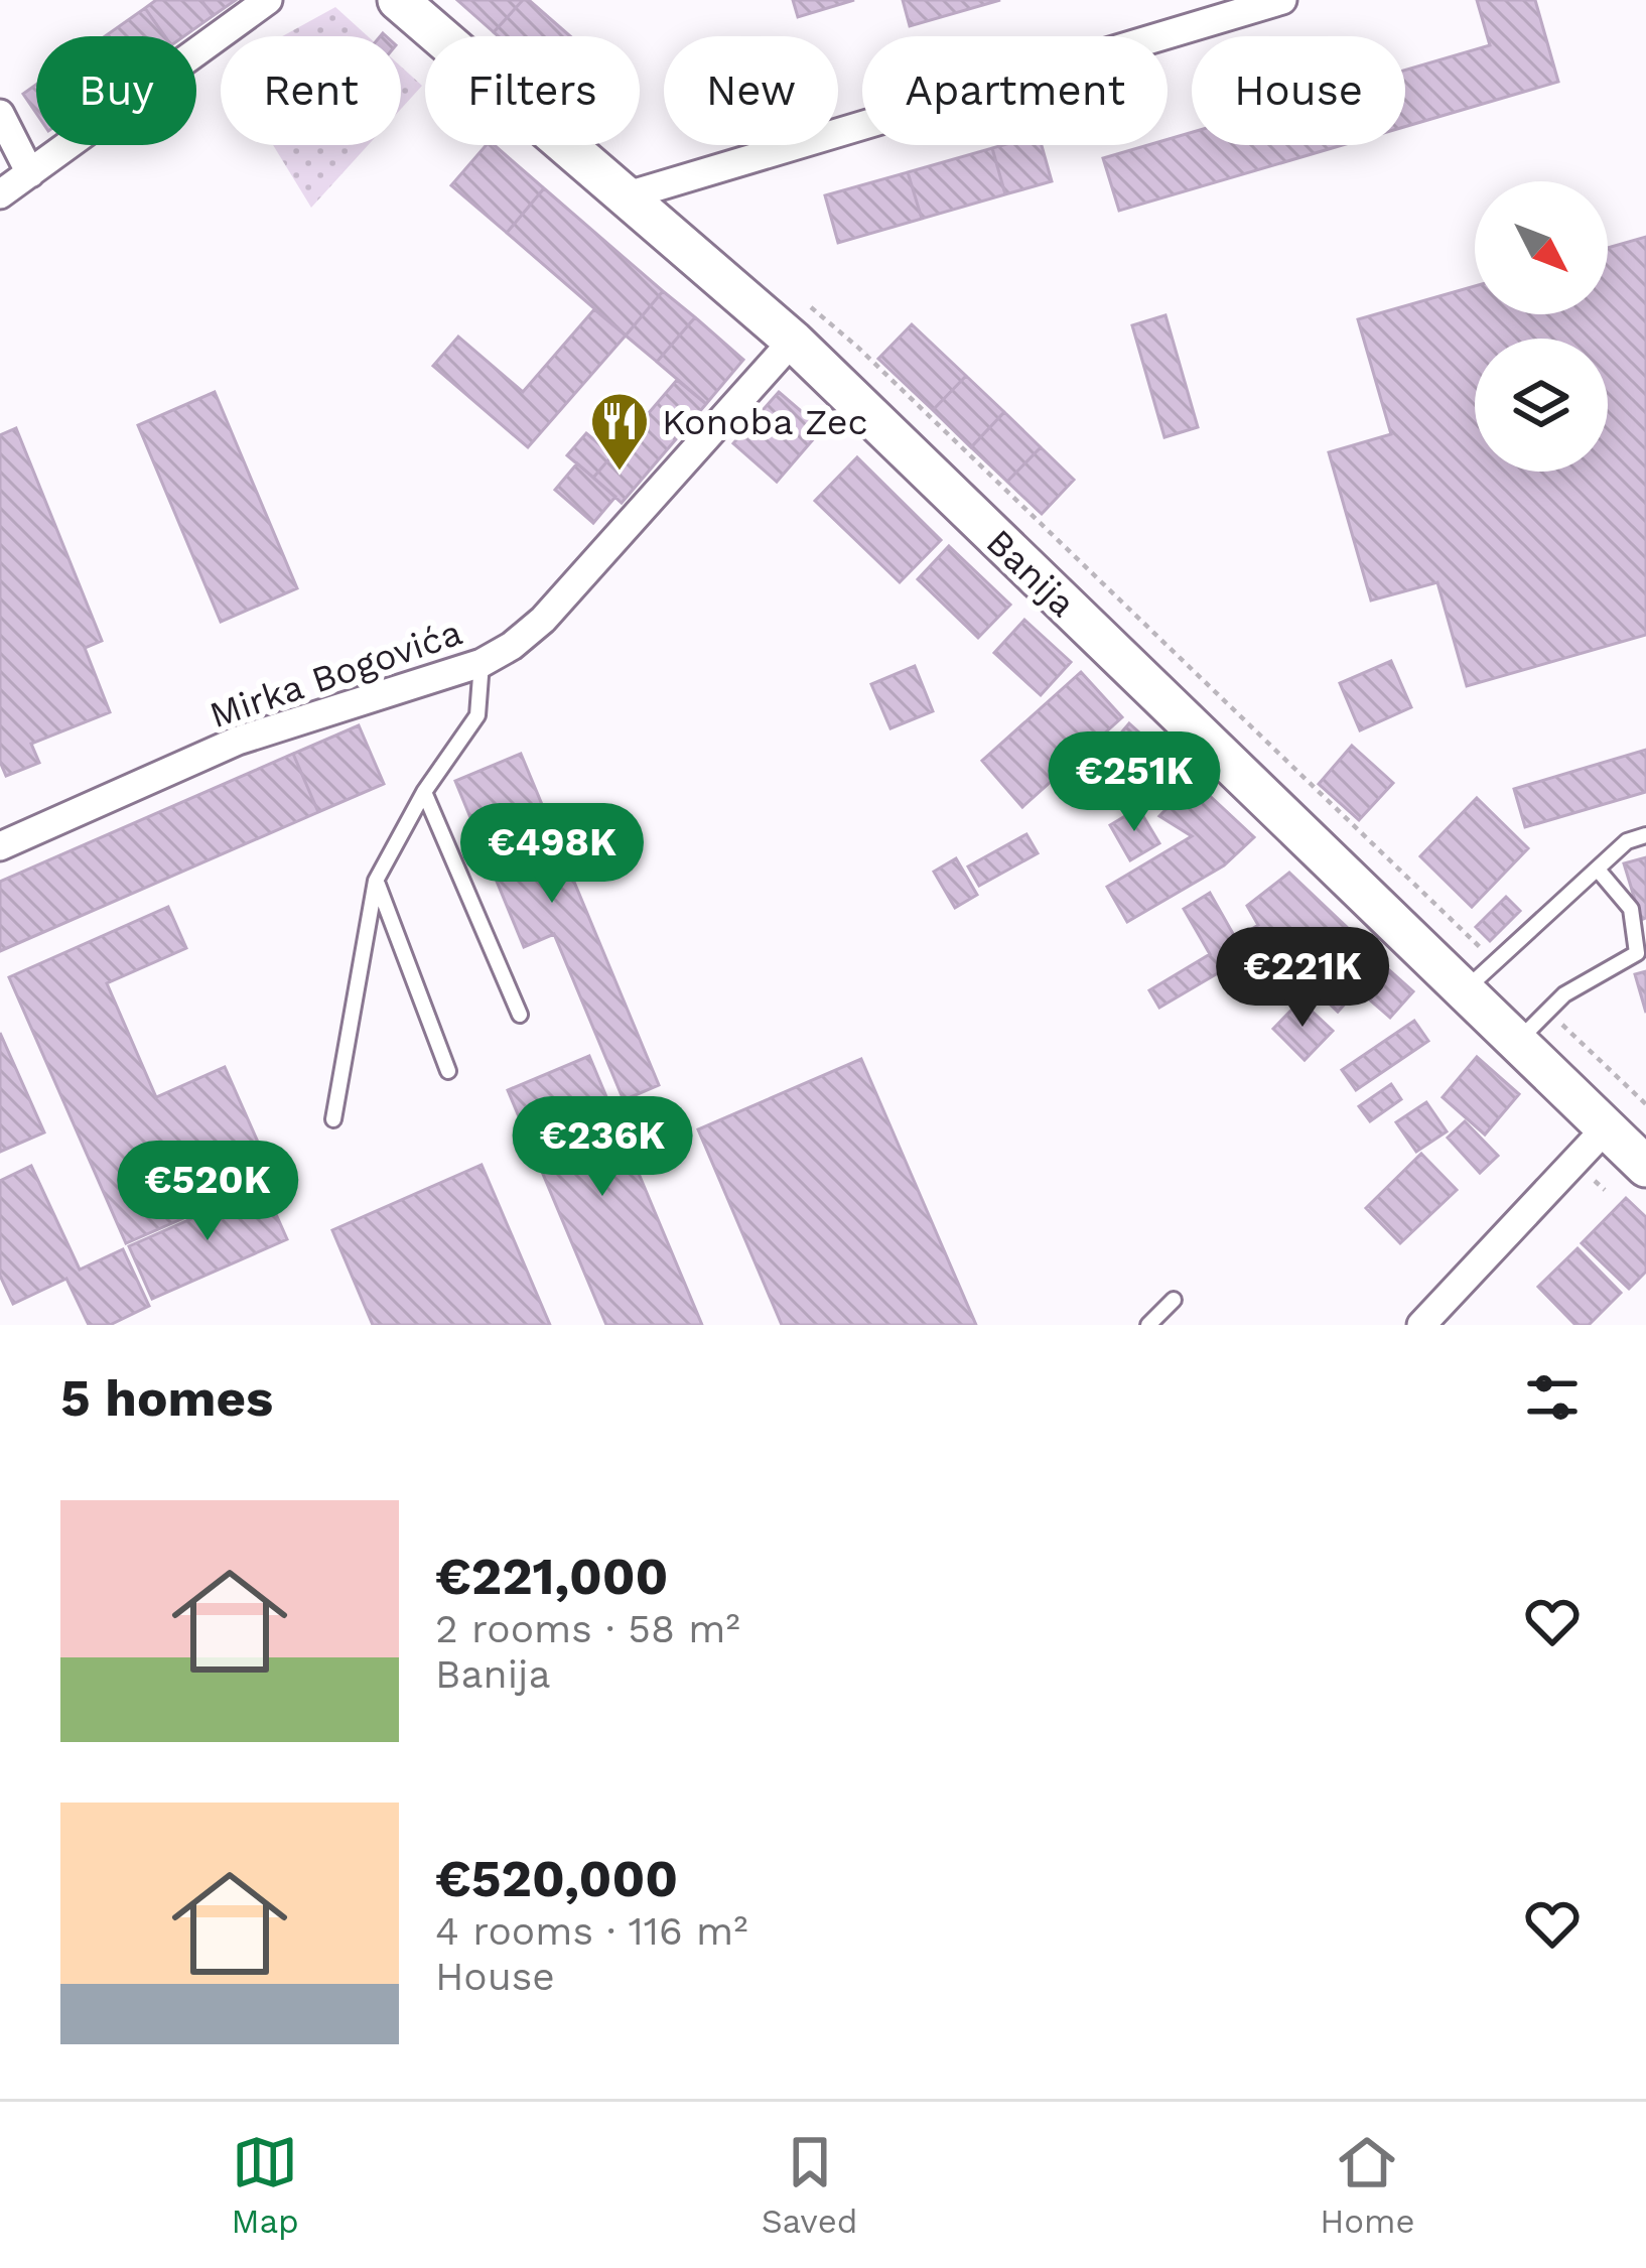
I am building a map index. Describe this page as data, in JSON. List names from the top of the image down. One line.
{"streets":{"main road":["Banija"],"street":["Mirka Bogovića"]},"crossings":[["Banija","Mirka Bogovića"]],"places":{"restaurant":["Konoba Zec"]},"north":"bottom right","page":{"chip":["Buy","Rent","Filters","New","Apartment","House"],"price":["€251K","€498K","€221K","€236K","€520K"],"heading":"5 homes","list":[{"name":"€221,000","note":"2 rooms · 58 m² · Banija"},{"name":"€520,000","note":"4 rooms · 116 m² · House"}],"tabs":["Map","Saved","Home"]}}
